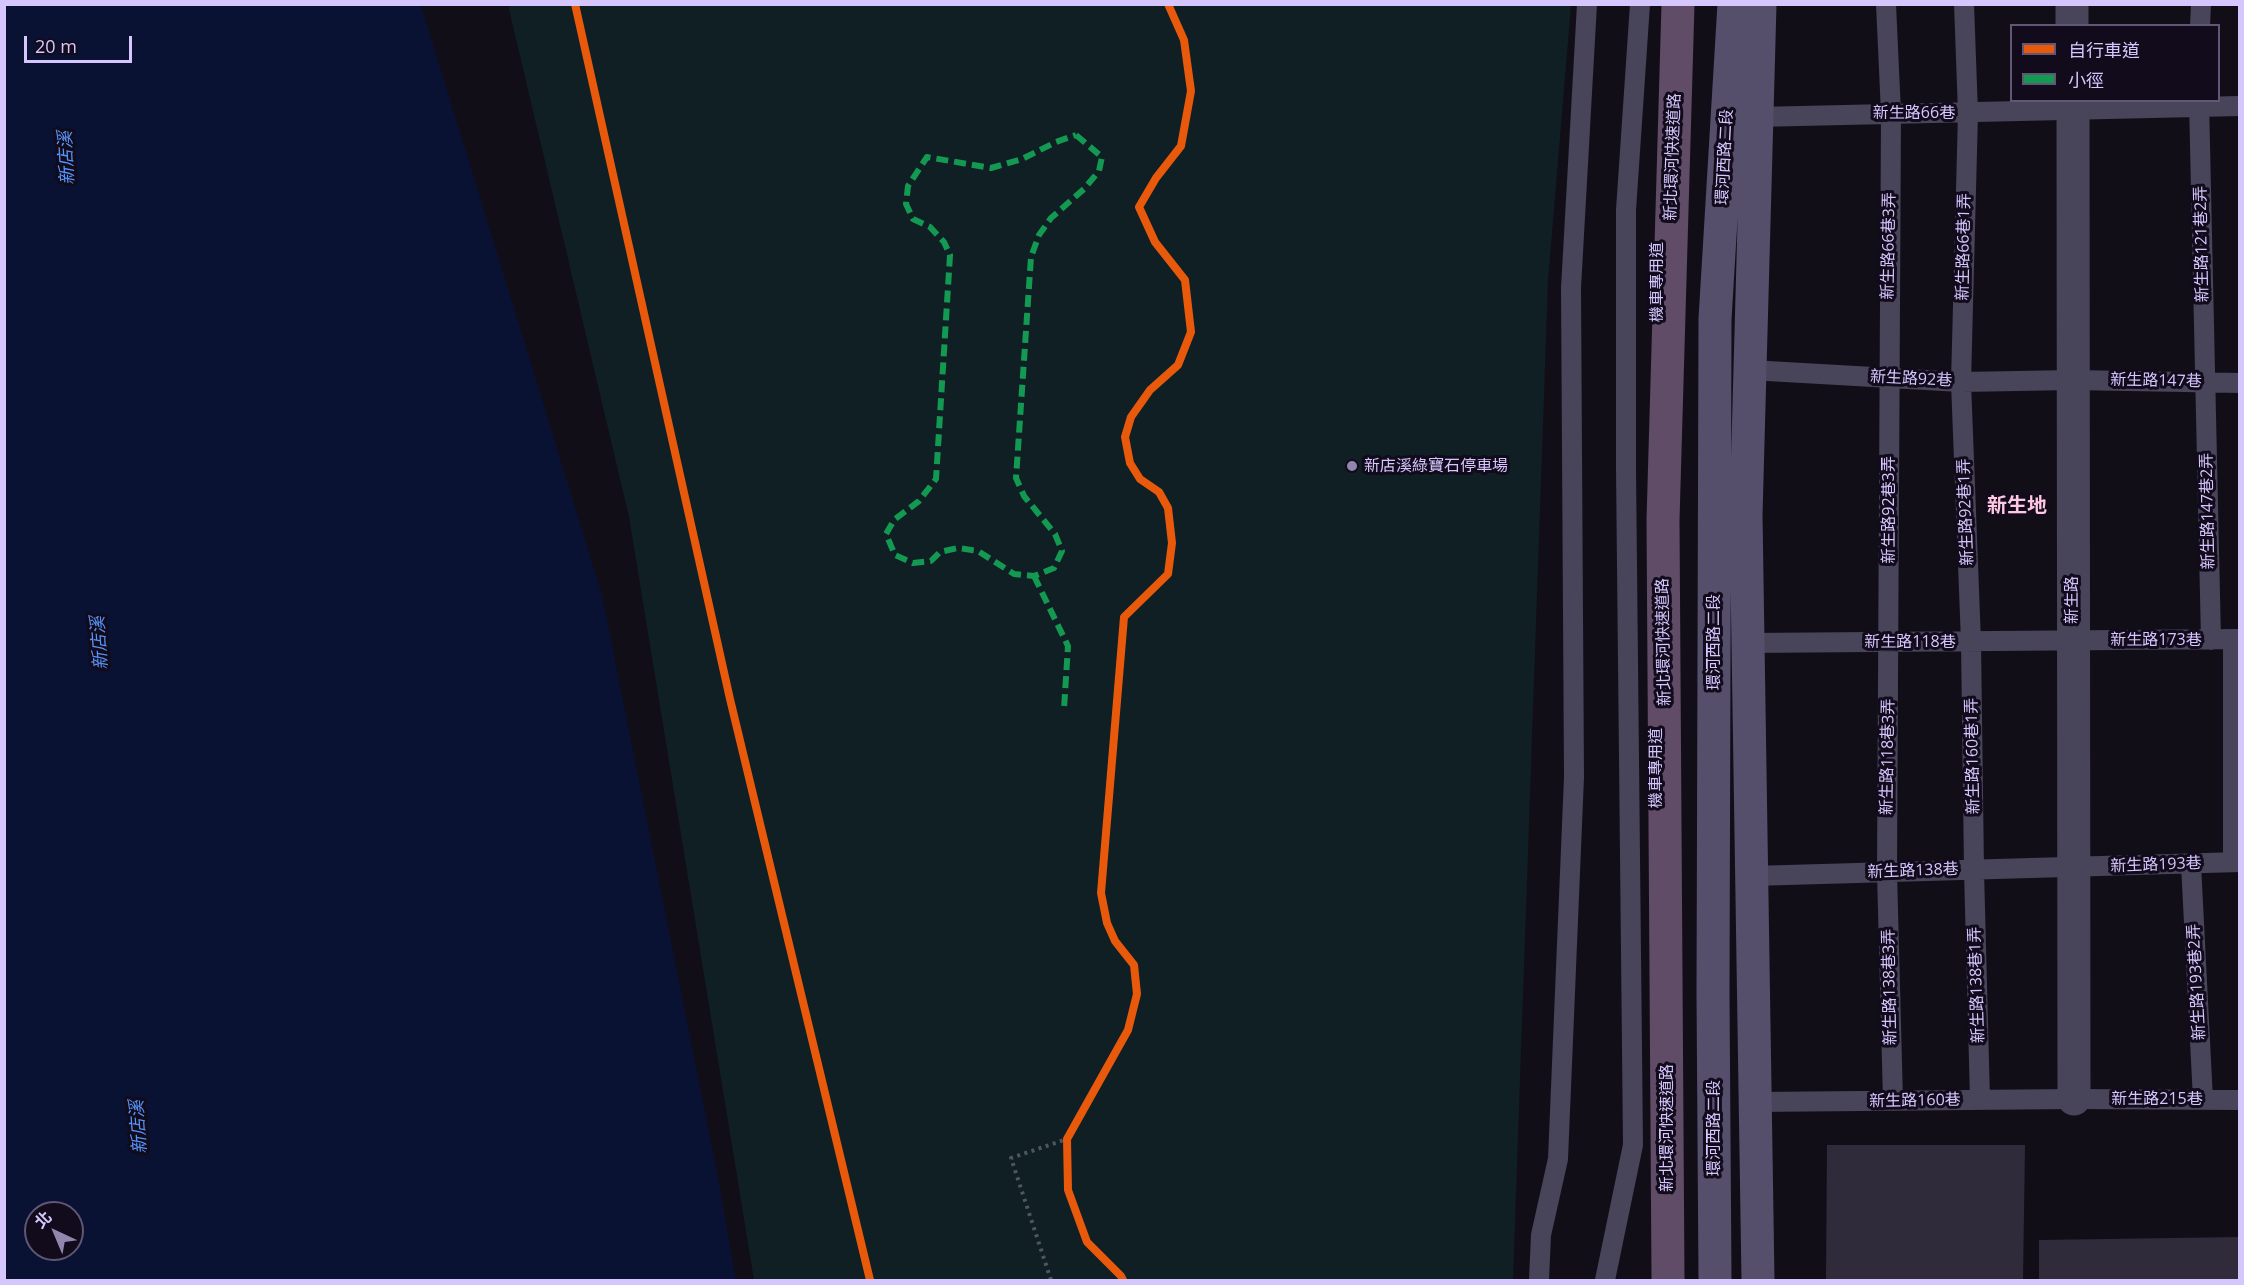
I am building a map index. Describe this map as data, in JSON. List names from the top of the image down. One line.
{"streets":{"highway":["新北環河快速道路"],"main road":["環河西路二段"],"street":["新生路"],"lane":["新生路66巷","新生路121巷2弄","新生路66巷3弄","新生路66巷1弄","機車專用道","新生路92巷","新生路147巷","新生路92巷3弄","新生路147巷2弄","新生路92巷1弄","新生路173巷","新生路118巷","新生路160巷1弄","新生路118巷3弄","新生路193巷","新生路138巷","新生路193巷2弄","新生路138巷1弄","新生路138巷3弄","新生路215巷","新生路160巷"]},"crossings":[["新生路66巷","環河西路二段"],["新生路66巷","新生路121巷2弄"],["新生路66巷","新生路66巷3弄"],["新生路66巷","新生路66巷1弄"],["新生路66巷","新生路"],["環河西路二段","新生路92巷"],["環河西路二段","新生路118巷"],["環河西路二段","新生路138巷"],["環河西路二段","新生路160巷"],["新生路121巷2弄","新生路147巷"],["新生路121巷2弄","新生路147巷2弄"],["新生路66巷3弄","新生路92巷"],["新生路66巷3弄","新生路92巷3弄"],["新生路66巷1弄","新生路92巷"],["新生路66巷1弄","新生路92巷1弄"],["新生路92巷","新生路147巷"],["新生路92巷","新生路92巷3弄"],["新生路92巷","新生路92巷1弄"],["新生路92巷","新生路"],["新生路147巷","新生路147巷2弄"],["新生路147巷","新生路"],["新生路92巷3弄","新生路118巷"],["新生路92巷3弄","新生路118巷3弄"],["新生路147巷2弄","新生路173巷"],["新生路92巷1弄","新生路118巷"],["新生路92巷1弄","新生路160巷1弄"],["新生路","新生路173巷"],["新生路","新生路118巷"],["新生路","新生路193巷"],["新生路","新生路138巷"],["新生路","新生路215巷"],["新生路","新生路160巷"],["新生路173巷","新生路118巷"],["新生路118巷","新生路160巷1弄"],["新生路118巷","新生路118巷3弄"],["新生路160巷1弄","新生路138巷"],["新生路160巷1弄","新生路138巷1弄"],["新生路118巷3弄","新生路138巷"],["新生路118巷3弄","新生路138巷3弄"],["新生路193巷","新生路138巷"],["新生路193巷","新生路193巷2弄"],["新生路138巷","新生路138巷1弄"],["新生路138巷","新生路138巷3弄"],["新生路193巷2弄","新生路215巷"],["新生路138巷1弄","新生路160巷"],["新生路138巷3弄","新生路160巷"],["新生路215巷","新生路160巷"]],"districts":["新生地"],"water":["新店溪"],"places":["新店溪綠寶石停車場"],"legend":["自行車道","小徑"],"scale_bar":"20 m","north":"top left"}
